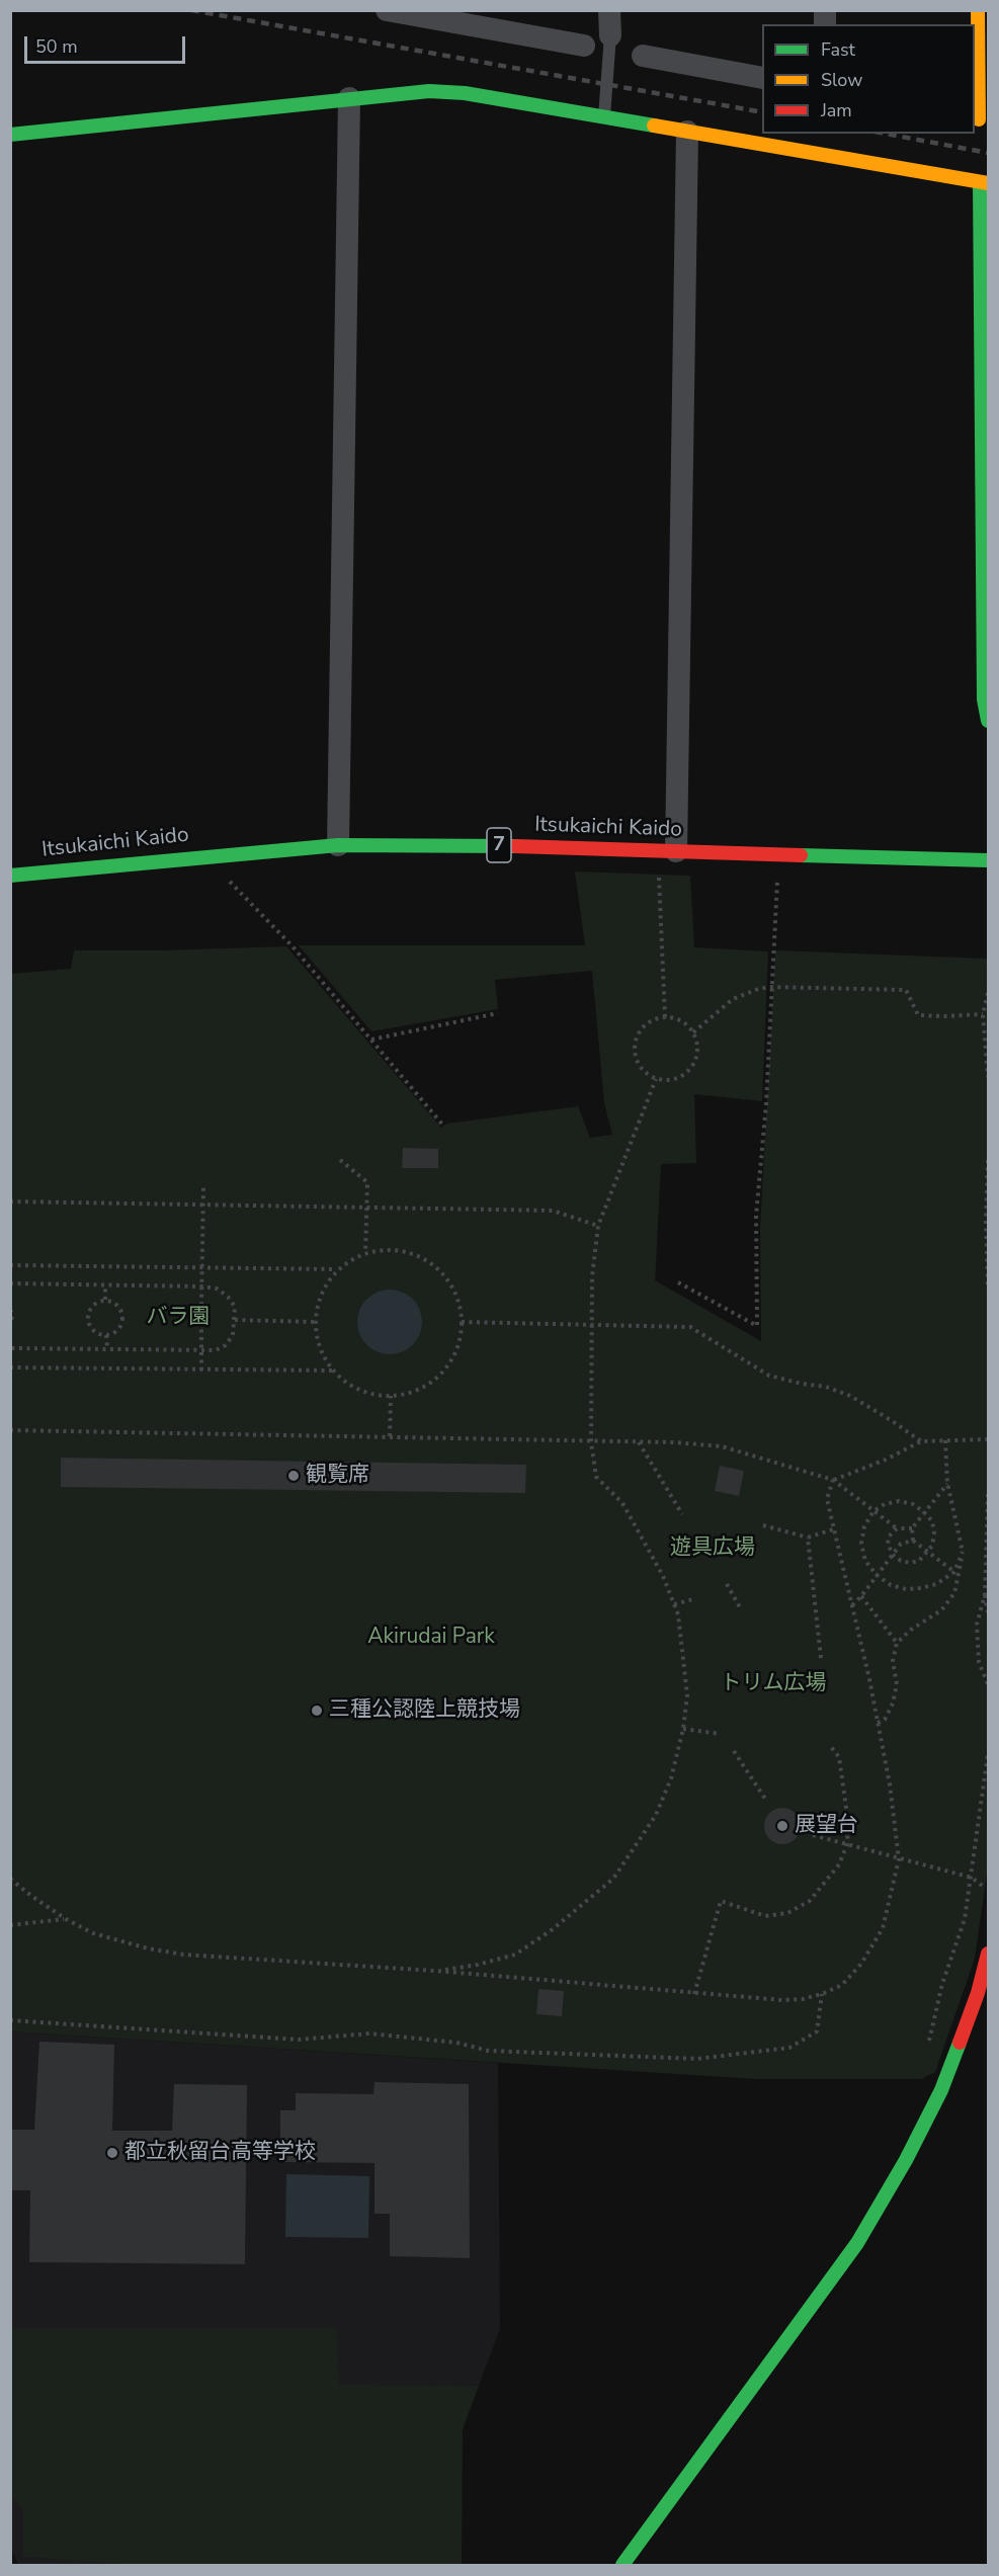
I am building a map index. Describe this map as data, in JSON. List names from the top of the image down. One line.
{"streets":{"street":["Itsukaichi Kaido","7"]},"parks":["バラ園","遊具広場","Akirudai Park","トリム広場"],"places":["観覧席","三種公認陸上競技場","展望台","都立秋留台高等学校"],"legend":["Fast","Slow","Jam"],"scale_bar":"50 m"}
